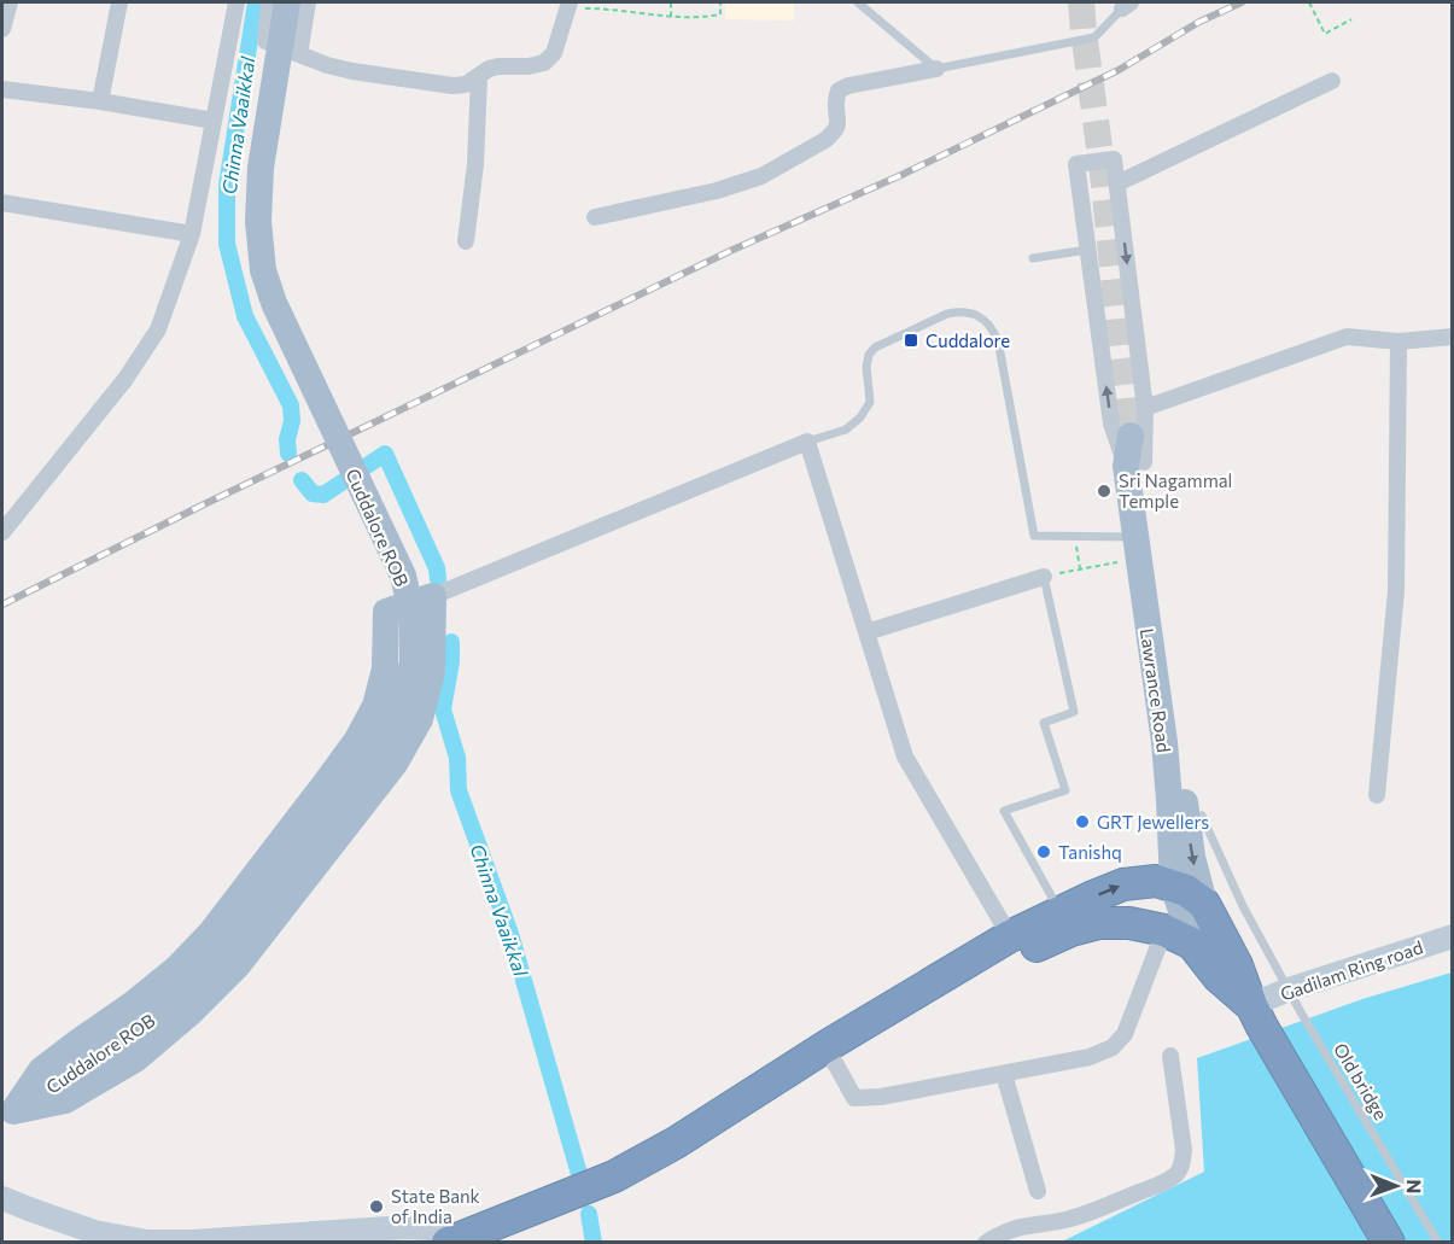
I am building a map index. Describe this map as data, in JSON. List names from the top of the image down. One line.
{"streets":{"main road":["Cuddalore ROB","Lawrance Road"],"street":["Gadilam Ring road"],"lane":["Old bridge"]},"crossings":[["Gadilam Ring road","Old bridge"]],"water":["Chinna Vaaikkal"],"places":{"transit":["Cuddalore"],"other":["Sri Nagammal Temple","GRT Jewellers","Tanishq","State Bank of India"]},"north":"right"}
